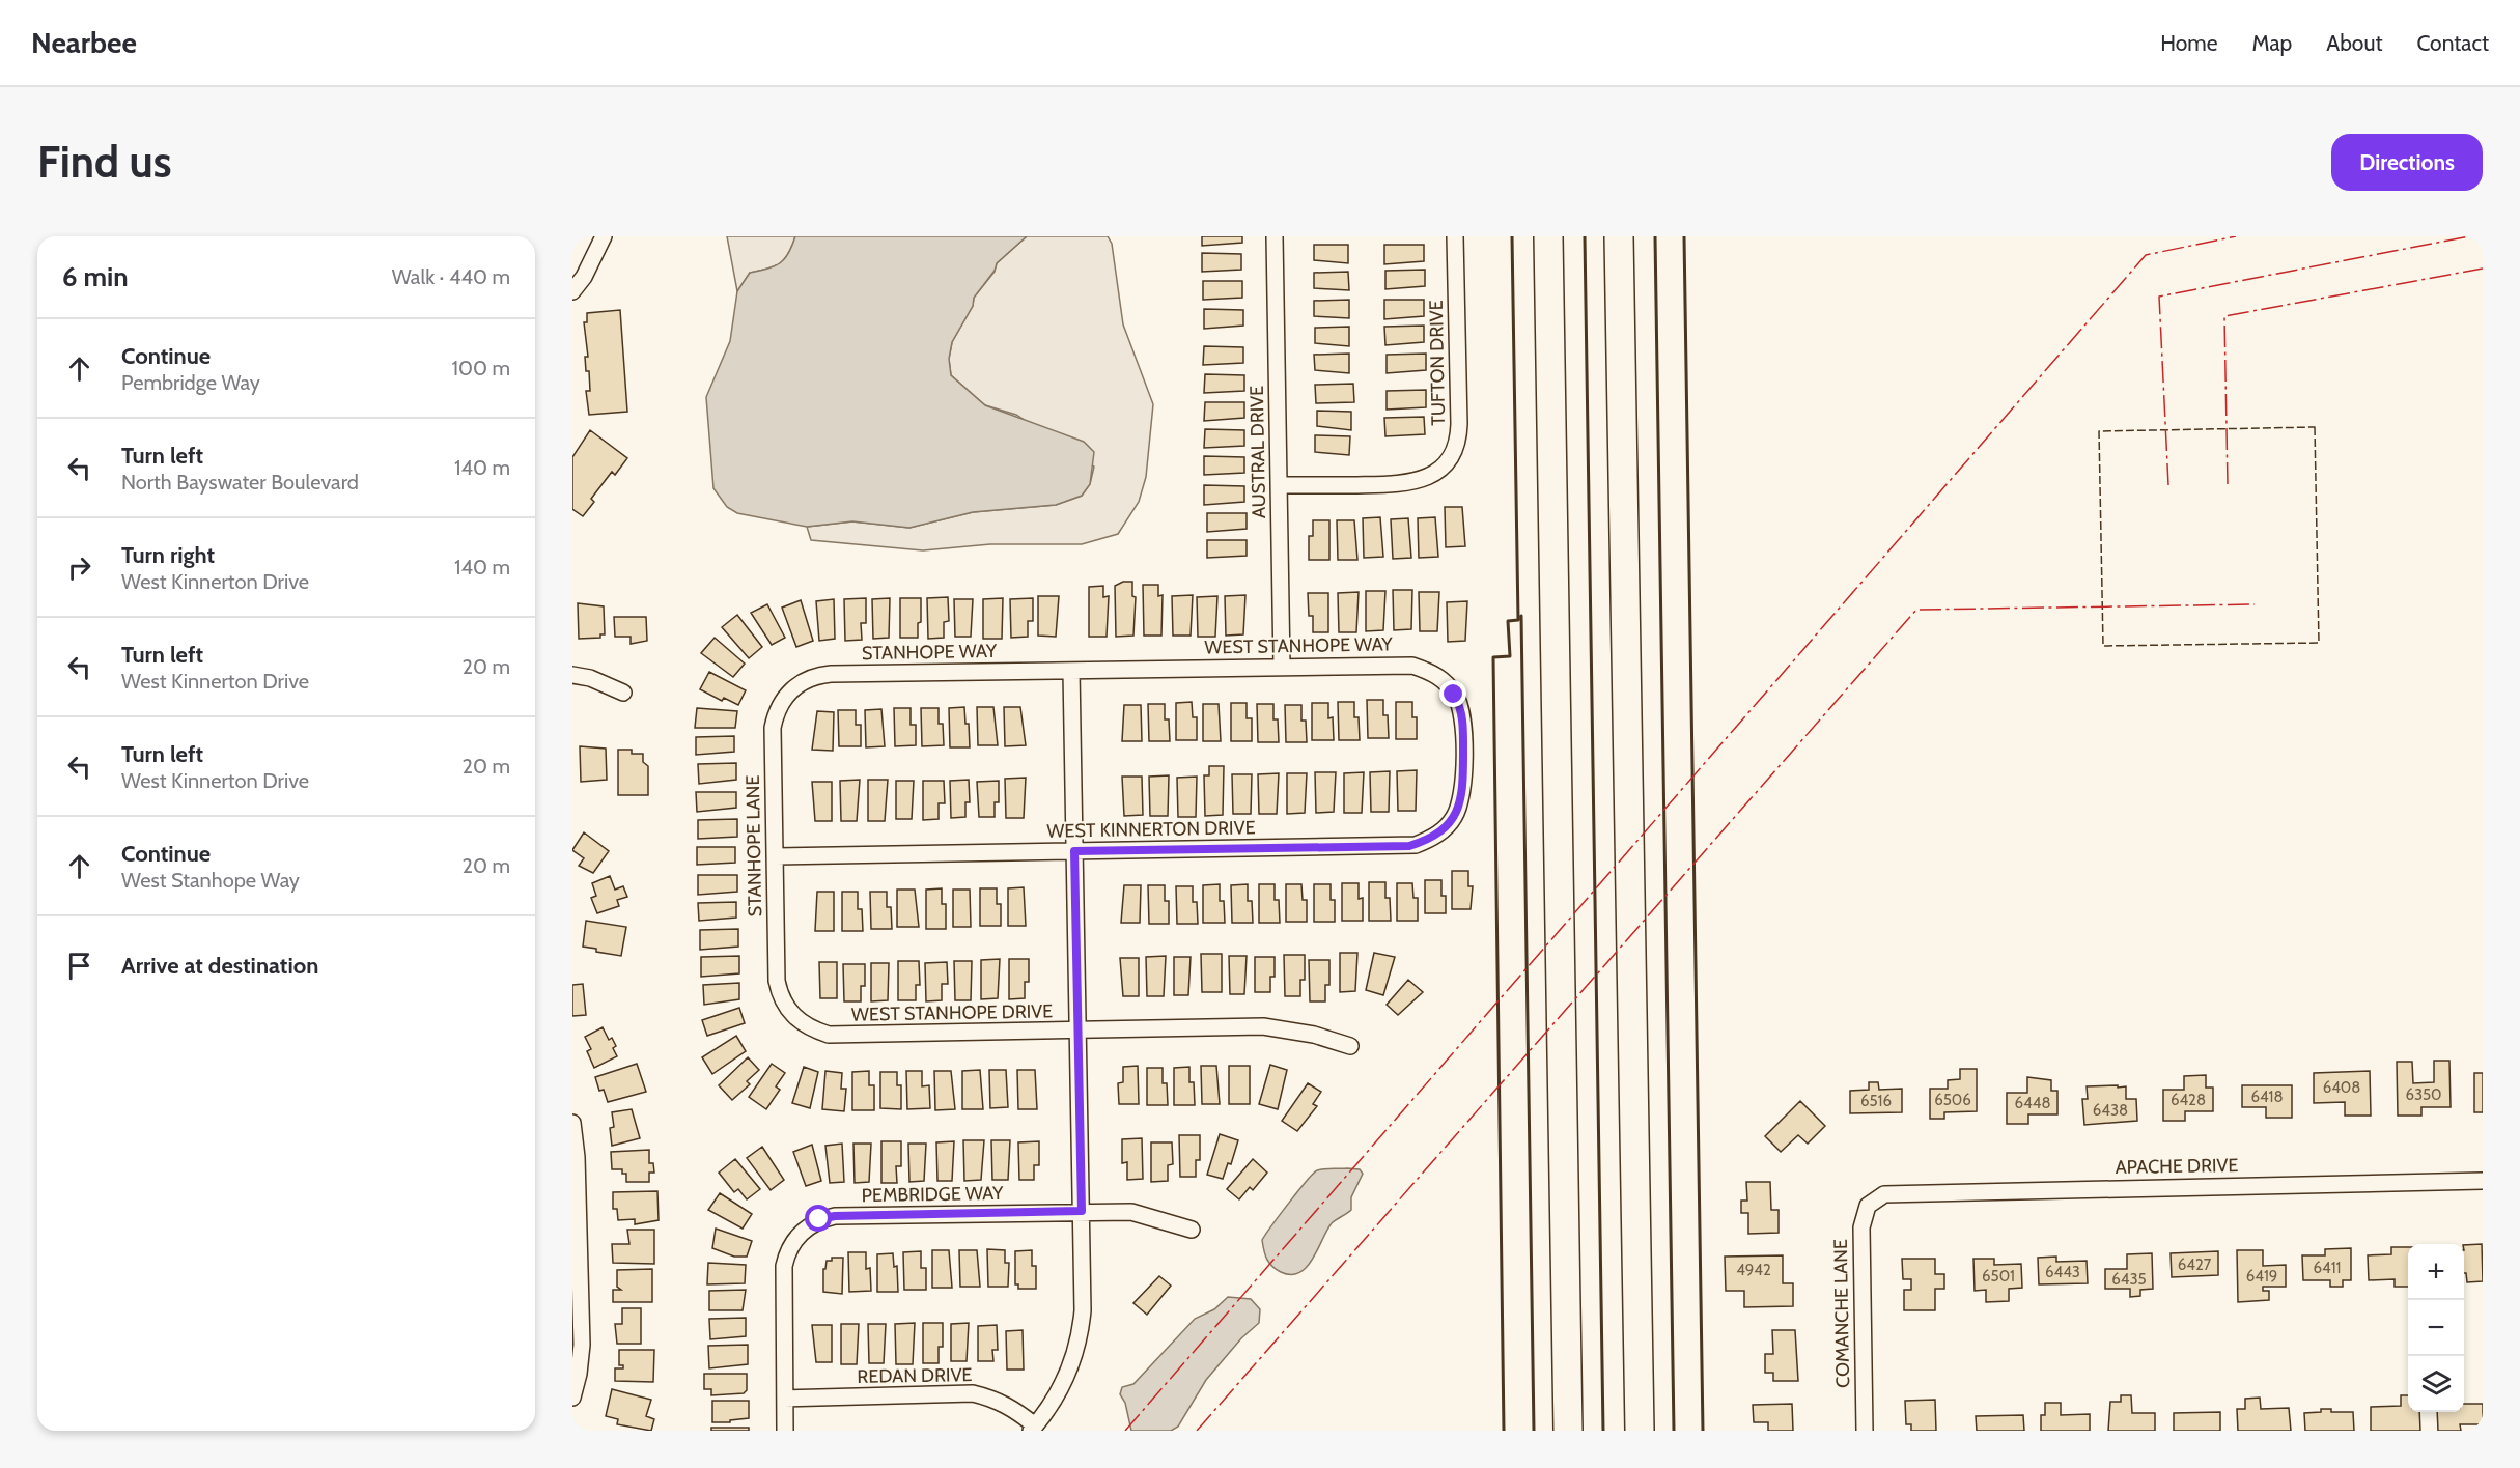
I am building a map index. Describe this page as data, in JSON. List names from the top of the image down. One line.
{"streets":{"street":["TUFTON DRIVE","AUSTRAL DRIVE","WEST STANHOPE WAY","STANHOPE WAY","WEST KINNERTON DRIVE","STANHOPE LANE","WEST STANHOPE DRIVE","APACHE DRIVE","PEMBRIDGE WAY","COMANCHE LANE","REDAN DRIVE"]},"crossings":[["TUFTON DRIVE","AUSTRAL DRIVE"],["AUSTRAL DRIVE","WEST STANHOPE WAY"],["WEST STANHOPE WAY","STANHOPE WAY"],["WEST STANHOPE WAY","WEST KINNERTON DRIVE"],["STANHOPE WAY","STANHOPE LANE"],["WEST KINNERTON DRIVE","STANHOPE LANE"],["STANHOPE LANE","WEST STANHOPE DRIVE"],["APACHE DRIVE","COMANCHE LANE"],["PEMBRIDGE WAY","REDAN DRIVE"]],"house_numbers":["6408","6350","6418","6506","6428","6516","6448","6438","6427","6411","4942","6443","6501","6419","6435"],"page":{"header":"Nearbee","nav":["Home","Map","About","Contact"],"buttons":"Directions","title":"Find us","heading":["6 min","Walk · 440 m"],"list":[["Continue","Pembridge Way","100 m"],["Turn left","North Bayswater Boulevard","140 m"],["Turn right","West Kinnerton Drive","140 m"],["Turn left","West Kinnerton Drive","20 m"],["Turn left","West Kinnerton Drive","20 m"],["Continue","West Stanhope Way","20 m"],"Arrive at destination"],"map_buttons":["+","−"]}}
